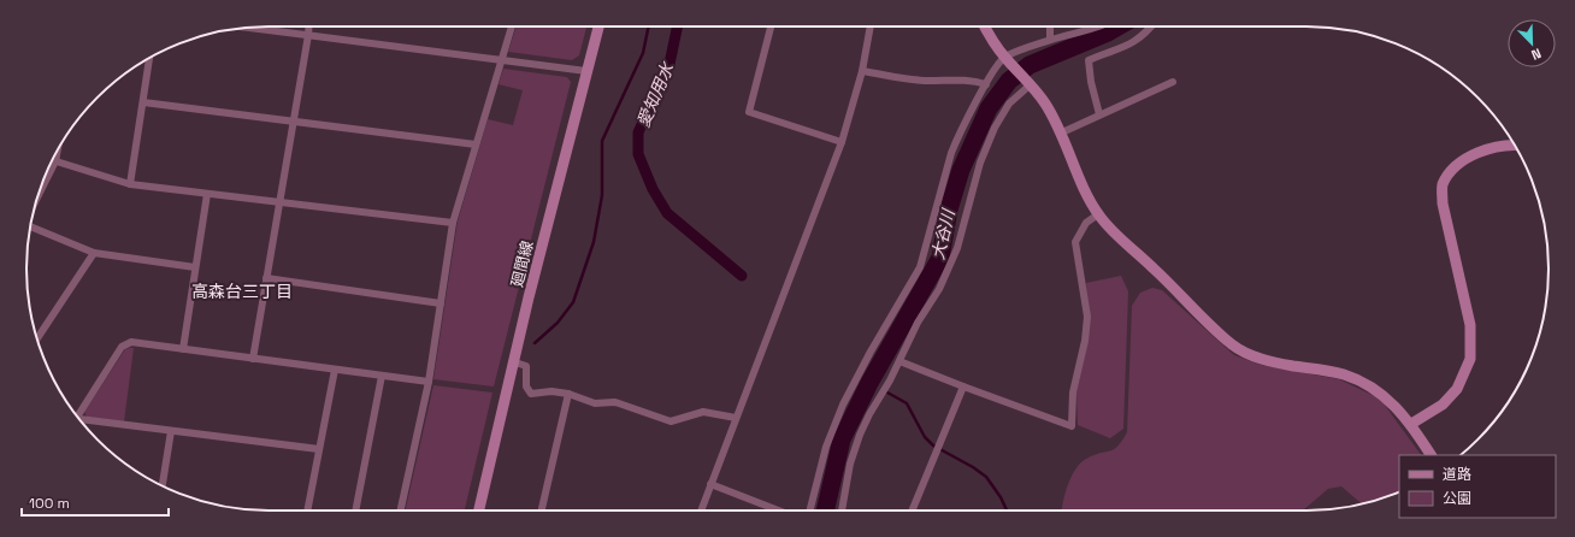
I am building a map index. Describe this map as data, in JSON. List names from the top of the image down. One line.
{"streets":{"street":["廻間線"]},"districts":["高森台三丁目"],"water":["愛知用水","大谷川"],"legend":["道路","公園"],"scale_bar":"100 m","north":"bottom right"}
